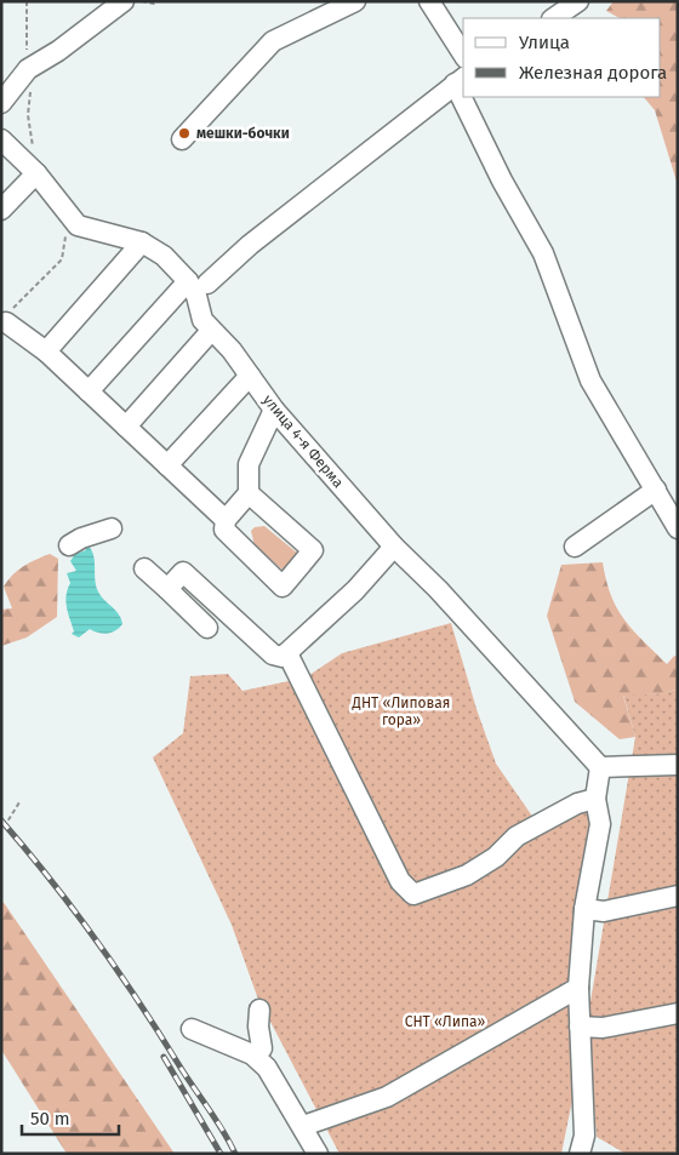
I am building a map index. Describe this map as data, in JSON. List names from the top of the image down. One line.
{"streets":{"street":["улица 4-я Ферма"]},"parks":["ДНТ «Липовая гора»","СНТ «Липа»"],"places":["мешки-бочки"],"legend":["Улица","Железная дорога"],"scale_bar":"50 m"}
